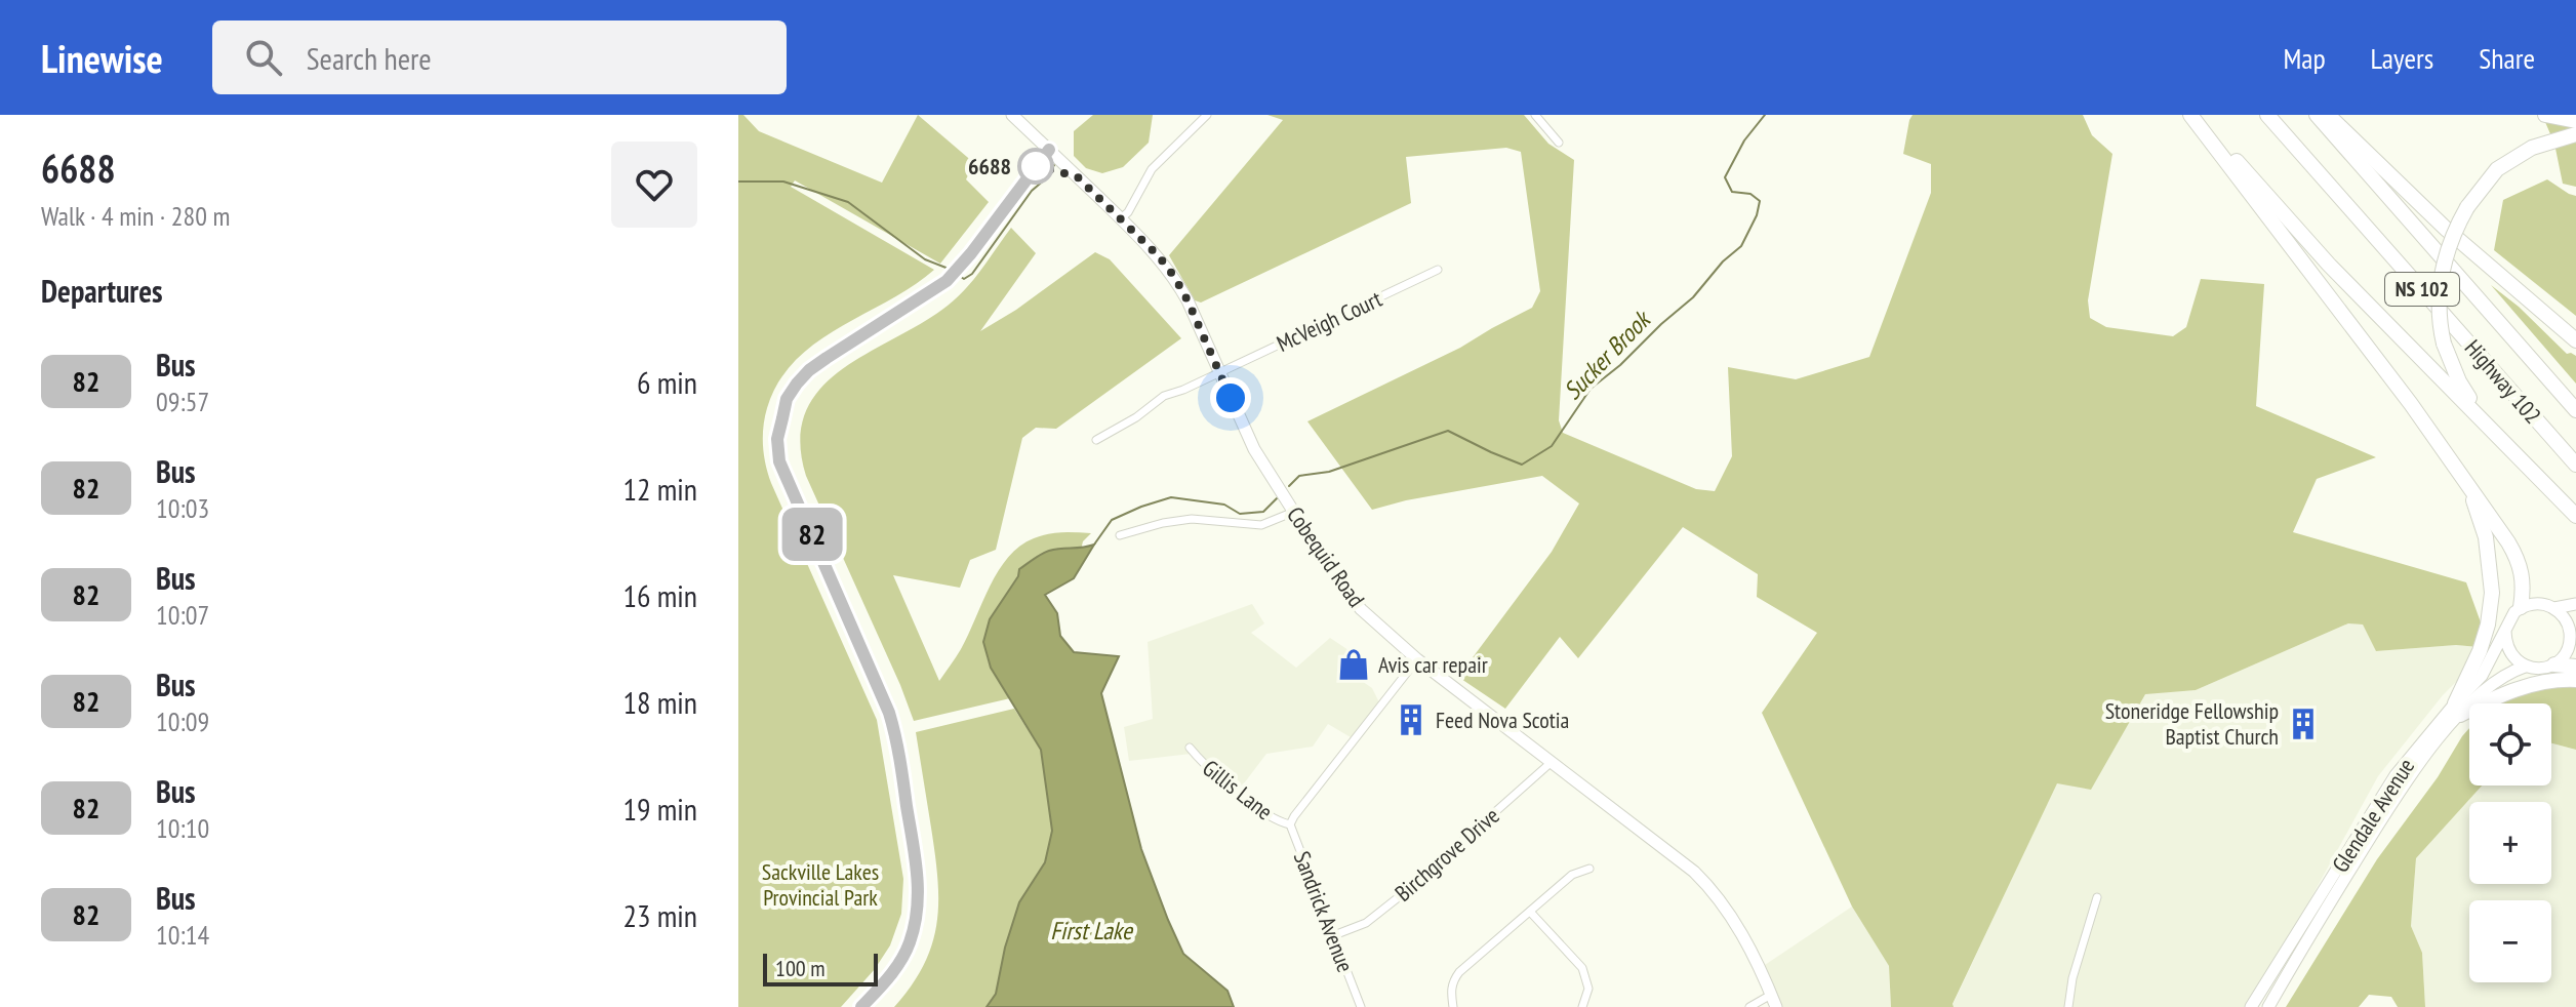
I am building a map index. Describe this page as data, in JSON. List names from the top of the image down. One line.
{"streets":{"highway":["NS 102","Highway 102"],"main road":["Cobequid Road","Glendale Avenue"],"street":["McVeigh Court","Gillis Lane","Birchgrove Drive","Sandrick Avenue"]},"crossings":[["McVeigh Court","Cobequid Road"],["Cobequid Road","Birchgrove Drive"],["Gillis Lane","Sandrick Avenue"],["Birchgrove Drive","Sandrick Avenue"]],"water":["Sucker Brook","First Lake"],"parks":["Sackville Lakes Provincial Park"],"places":{"other":["6688"],"shop":["Avis car repair"],"building":["Feed Nova Scotia","Stoneridge Fellowship Baptist Church"]},"lines":["bus line 82"],"scale_bar":"100 m","page":{"header":"Linewise","search":"Search here","nav":["Map","Layers","Share"],"heading":[["6688","Walk · 4 min · 280 m"],"Departures"],"on_map":"82","list":[{"mark":"82","name":"Bus","note":"09:57","value":"6 min"},{"mark":"82","name":"Bus","note":"10:03","value":"12 min"},{"mark":"82","name":"Bus","note":"10:07","value":"16 min"},{"mark":"82","name":"Bus","note":"10:09","value":"18 min"},{"mark":"82","name":"Bus","note":"10:10","value":"19 min"},{"mark":"82","name":"Bus","note":"10:14","value":"23 min"}],"map_buttons":["+","−"],"scale":"100 m"}}
